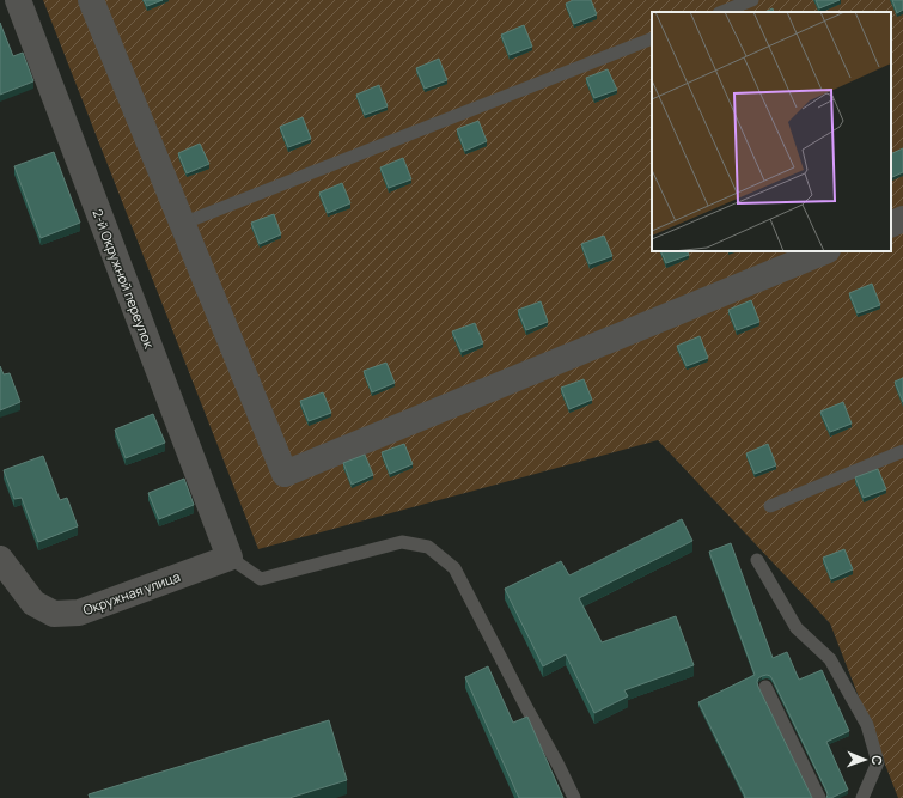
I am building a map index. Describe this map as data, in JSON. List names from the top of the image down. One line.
{"streets":{"street":["2-й Окружной переулок","Окружная улица"]},"crossings":[["2-й Окружной переулок","Окружная улица"]],"north":"right"}
